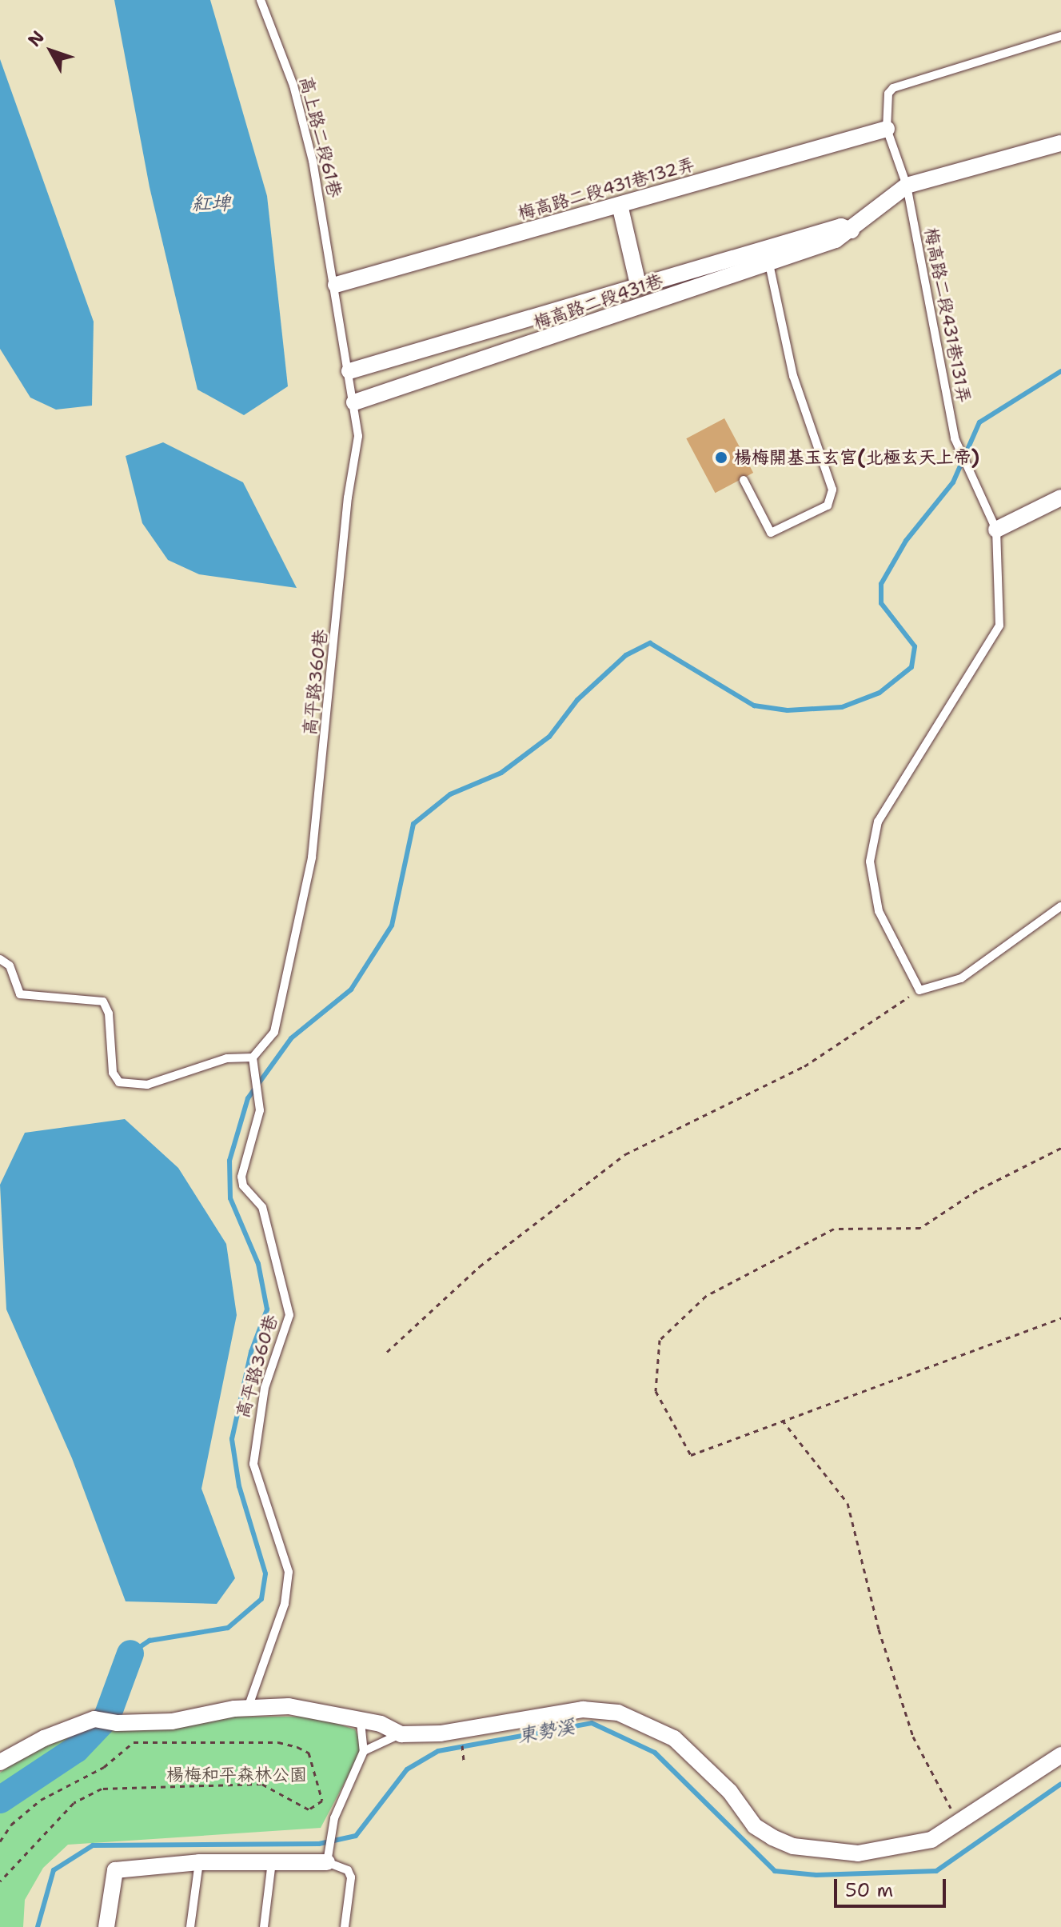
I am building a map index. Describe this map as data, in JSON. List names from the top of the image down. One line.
{"streets":{"street":["梅高路二段431巷132弄","梅高路二段431巷"],"lane":["高上路二段61巷","梅高路二段431巷131弄","高平路360巷"]},"crossings":[["高上路二段61巷","梅高路二段431巷132弄"],["高上路二段61巷","高平路360巷"],["梅高路二段431巷132弄","梅高路二段431巷131弄"],["梅高路二段431巷132弄","高平路360巷"],["梅高路二段431巷","梅高路二段431巷131弄"],["梅高路二段431巷","高平路360巷"]],"water":["紅埤","東勢溪"],"parks":["楊梅和平森林公園"],"places":["楊梅開基玉玄宮(北極玄天上帝)"],"scale_bar":"50 m","north":"top left"}
